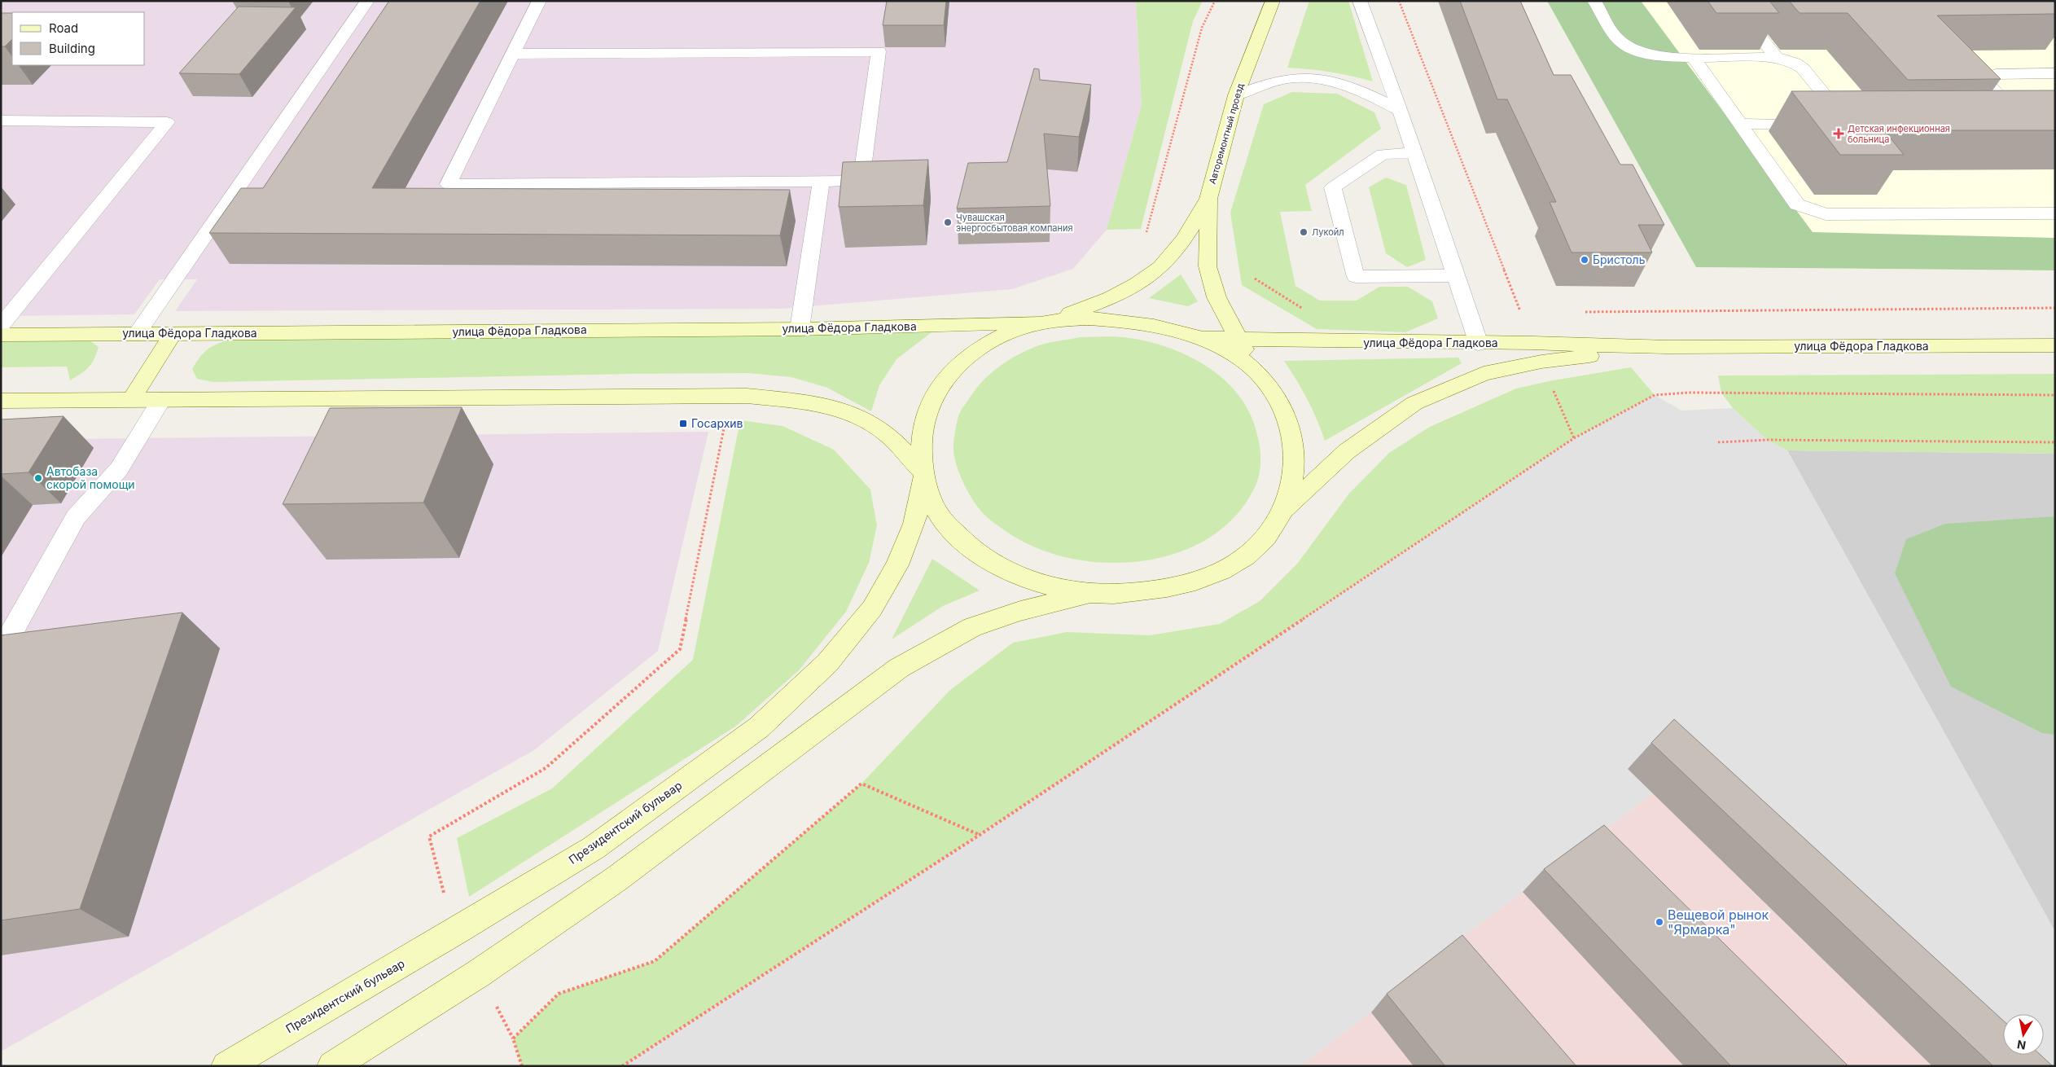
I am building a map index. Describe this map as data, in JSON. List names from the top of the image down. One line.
{"streets":{"main road":["Авторемонтный проезд","улица Фёдора Гладкова","Президентский бульвар"]},"crossings":[["Авторемонтный проезд","улица Фёдора Гладкова"]],"places":{"health":["Детская инфекционная больница"],"other":["Чувашская энергосбытовая компания","Лукойл","Бристоль","Автобаза скорой помощи","Вещевой рынок \"Ярмарка\""],"transit":["Госархив"]},"legend":["Road","Building"],"north":"bottom"}
